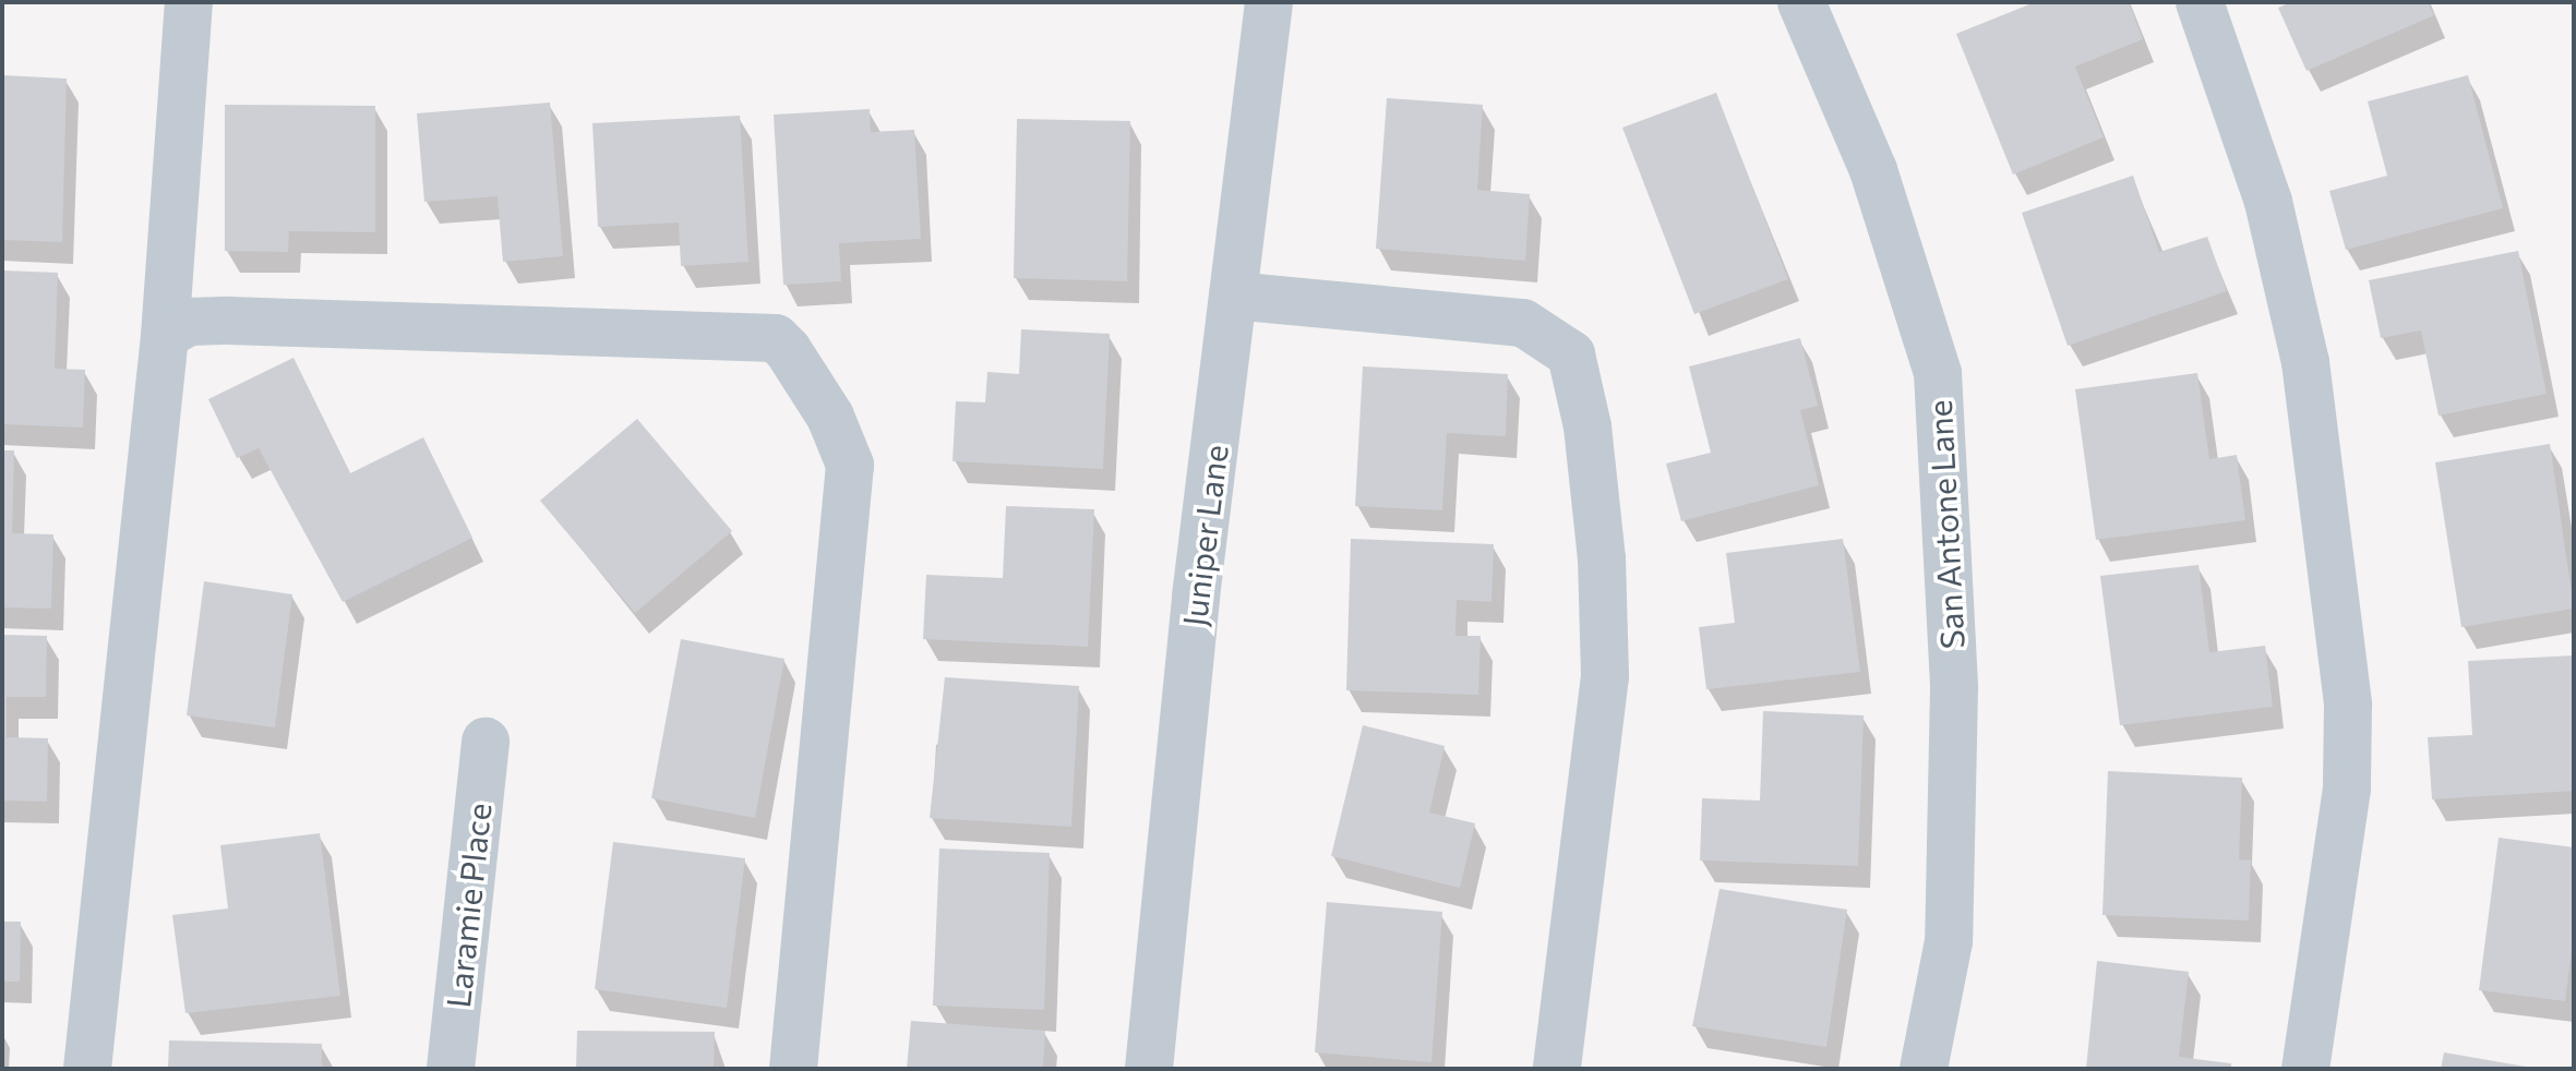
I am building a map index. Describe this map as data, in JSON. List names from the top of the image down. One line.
{"streets":{"street":["San Antone Lane","Juniper Lane","Laramie Place"]}}
